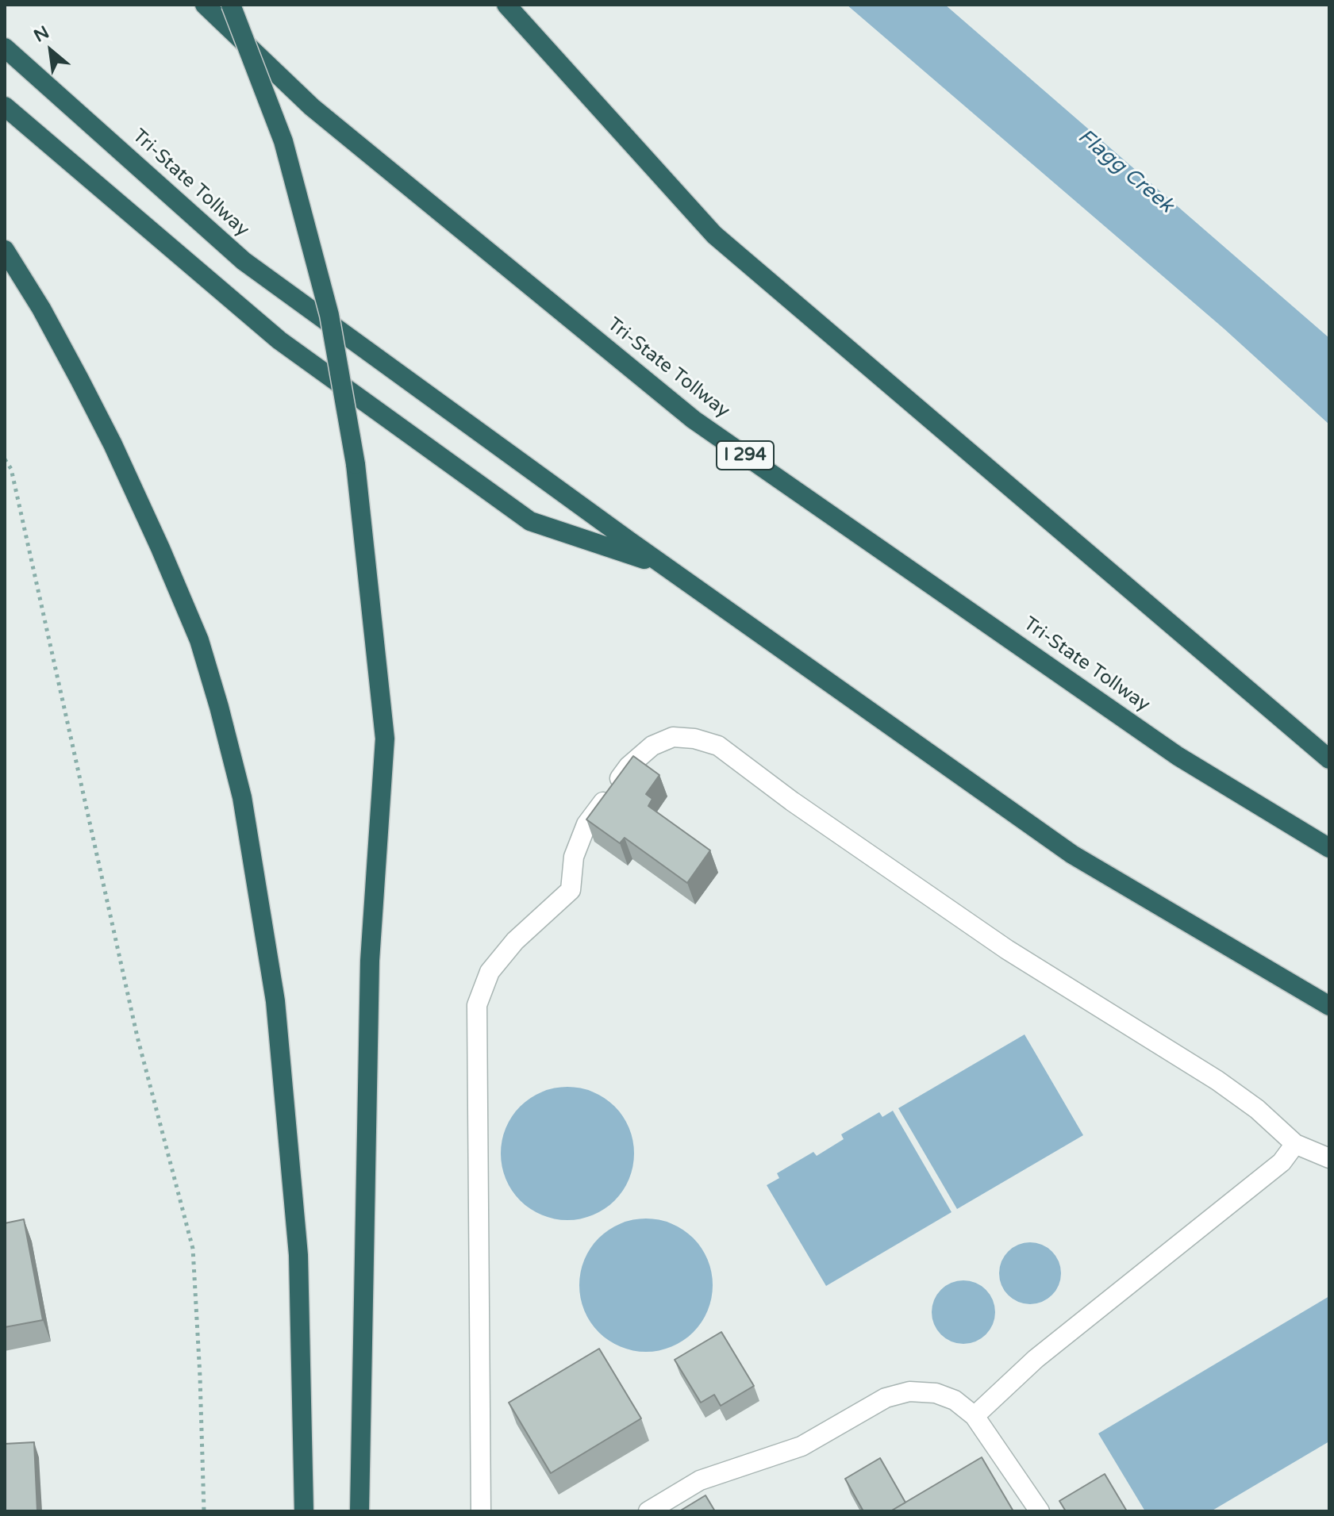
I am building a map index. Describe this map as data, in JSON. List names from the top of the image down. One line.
{"streets":{"highway":["Tri-State Tollway","I 294"]},"water":["Flagg Creek"],"north":"top left"}
